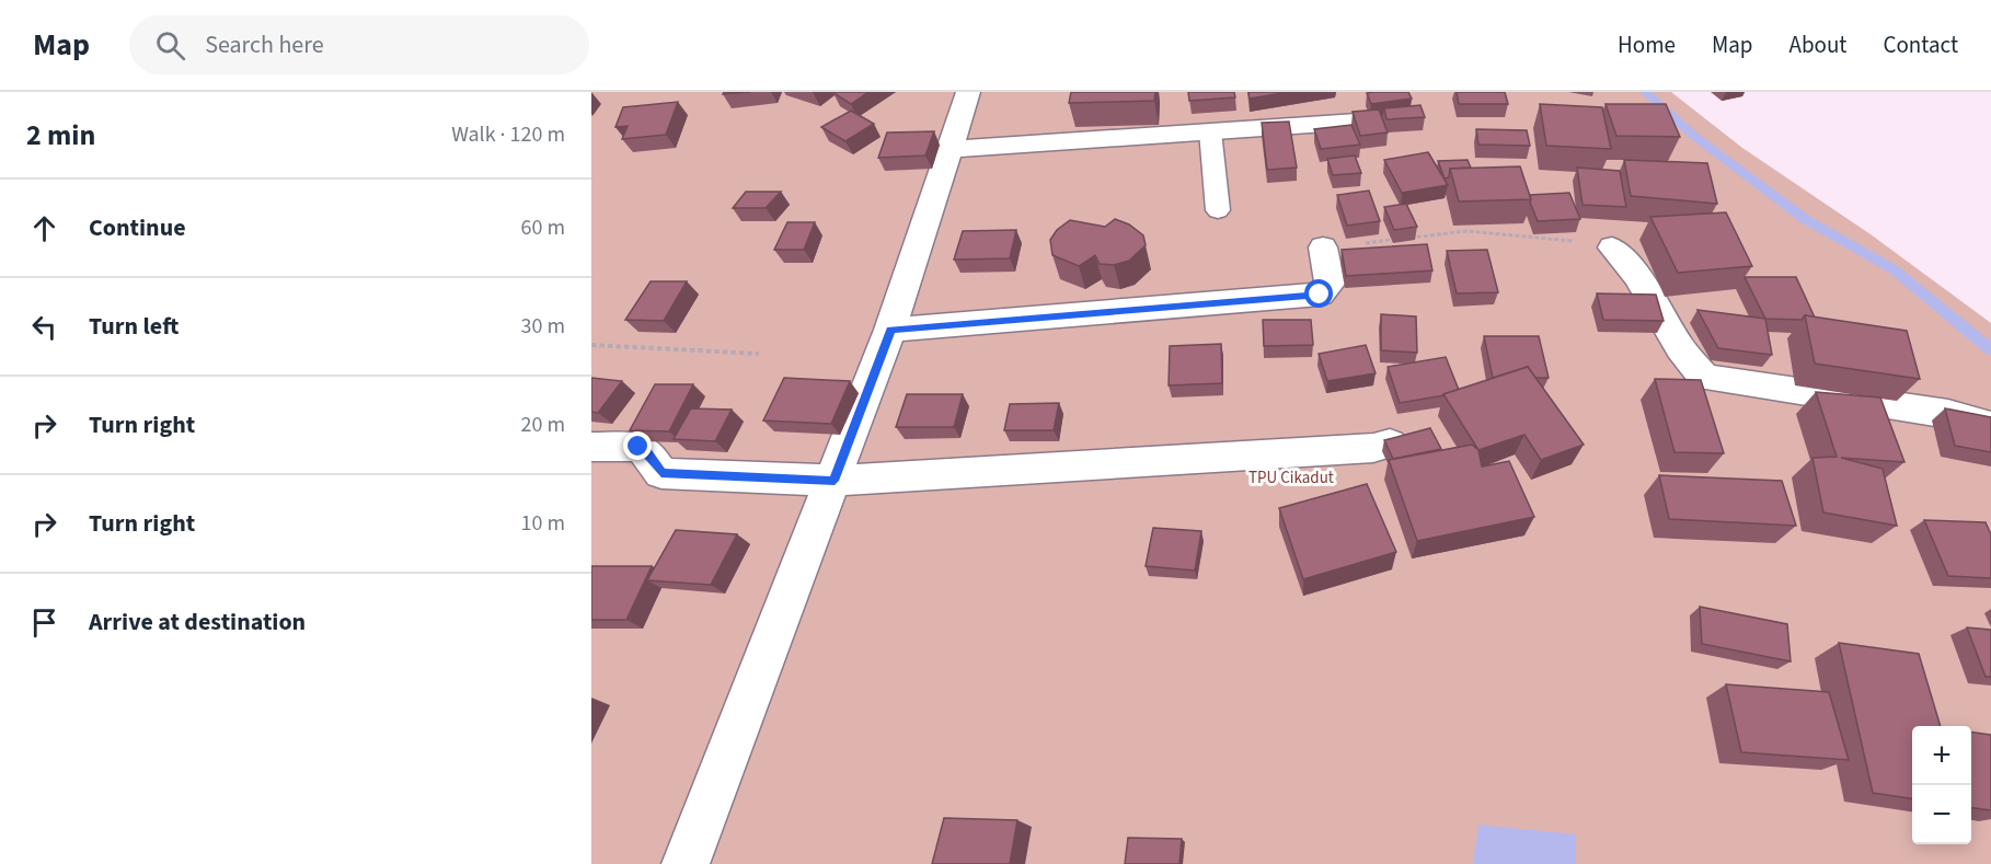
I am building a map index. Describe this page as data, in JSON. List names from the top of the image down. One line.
{"parks":["TPU Cikadut"],"page":{"header":"Map","search":"Search here","nav":["Home","Map","About","Contact"],"heading":["2 min","Walk · 120 m"],"list":[["Continue","60 m"],["Turn left","30 m"],["Turn right","20 m"],["Turn right","10 m"],"Arrive at destination"],"map_buttons":["+","−"]}}
